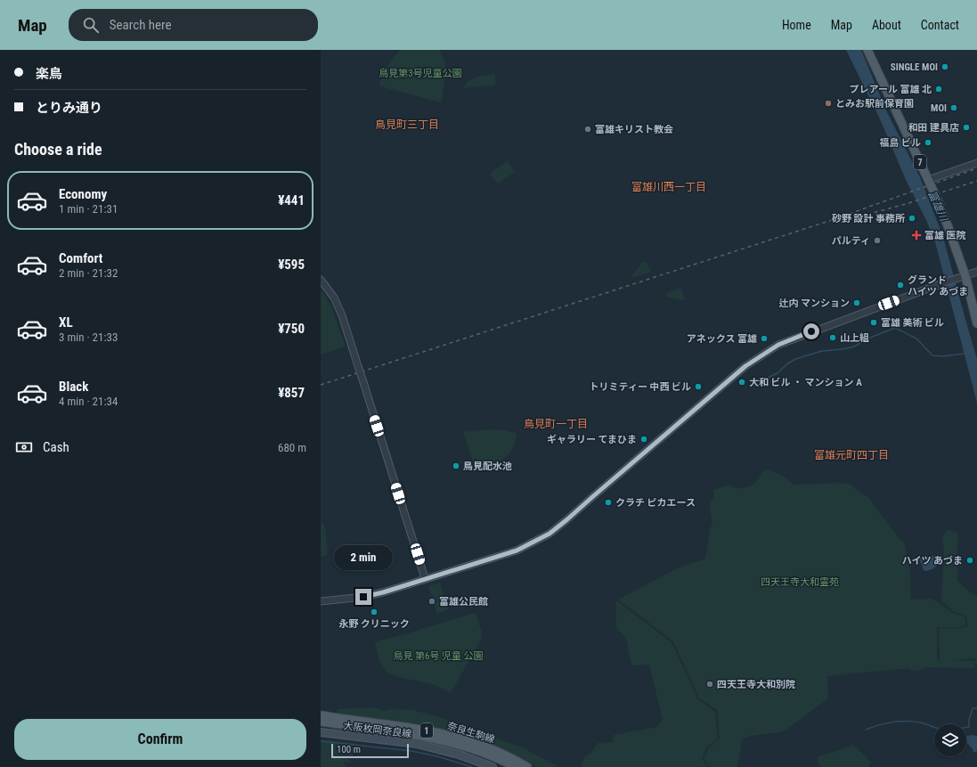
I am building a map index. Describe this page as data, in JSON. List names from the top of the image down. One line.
{"streets":{"main road":["7","大阪枚岡奈良線","1","奈良生駒線"]},"districts":["鳥見町三丁目","富雄川西一丁目","鳥見町一丁目","富雄元町四丁目"],"water":["富雄川"],"parks":["鳥見第3号児童公園","四天王寺大和霊苑","鳥見 第6号 児童 公園"],"places":{"other":["SINGLE MOI","プレアール 富雄 北","とみお駅前保育園","MOI","和田 建具店","富雄キリスト教会","福島 ビル","砂野 設計 事務所","パルティ","グランド ハイツ あづま","辻内 マンション","富雄 美術 ビル","山上組","アネックス 富雄","大和 ビル ・ マンション A","トリミティー 中西 ビル","ギャラリー てまひま","鳥見配水池","クラチ ピカエース","ハイツ あづま","富雄公民館","永野 クリニック","四天王寺大和別院"],"health":["富雄 医院"]},"scale_bar":"100 m","page":{"header":"Map","search":"Search here","nav":["Home","Map","About","Contact"],"banner":["楽鳥","とりみ通り"],"heading":"Choose a ride","list":[{"name":"Economy","note":"1 min · 21:31","value":"¥441"},{"name":"Comfort","note":"2 min · 21:32","value":"¥595"},{"name":"XL","note":"3 min · 21:33","value":"¥750"},{"name":"Black","note":"4 min · 21:34","value":"¥857"}],"pay":["Cash","680 m"],"bubble":"2 min","buttons":"Confirm","scale":"100 m"}}
